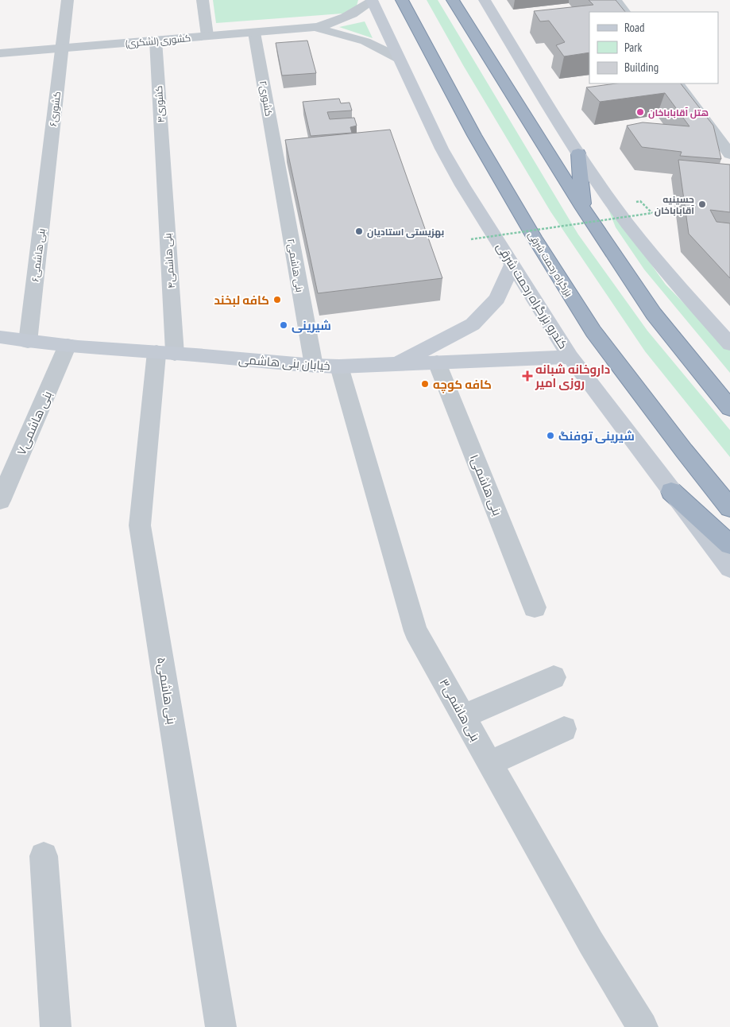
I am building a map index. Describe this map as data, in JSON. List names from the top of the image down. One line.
{"streets":{"highway":["بزرگراه رحمت شرقی"],"main road":["کندرو بزرگراه رحمت شرقی","خیابان بنی هاشمی"],"street":["کشوری (لشکری)","کشوری۲","کشوری۴","کشوری۶","۶بنی هاشمی","۴بنی هاشمی","۲بنی هاشمی","بنی هاشمی۷","بنی هاشمی۱","بنی هاشمی۵","بنی هاشمی۳"]},"crossings":[["کشوری (لشکری)","کشوری۲"],["کشوری (لشکری)","کشوری۴"],["کشوری (لشکری)","کشوری۶"],["کشوری۲","۲بنی هاشمی"],["کشوری۴","۴بنی هاشمی"],["کشوری۶","۶بنی هاشمی"],["۶بنی هاشمی","خیابان بنی هاشمی"],["۴بنی هاشمی","خیابان بنی هاشمی"],["۴بنی هاشمی","بنی هاشمی۵"],["۲بنی هاشمی","خیابان بنی هاشمی"],["کندرو بزرگراه رحمت شرقی","خیابان بنی هاشمی"],["خیابان بنی هاشمی","بنی هاشمی۷"],["خیابان بنی هاشمی","بنی هاشمی۱"],["خیابان بنی هاشمی","بنی هاشمی۵"],["خیابان بنی هاشمی","بنی هاشمی۳"]],"places":{"other":["هتل آقاباباخان","حسینیه آقاباباخان","بهزیستی استادیان","کافه لبخند","شیرینی","کافه کوچه","شیرینی توفنگ"],"health":["داروخانه شبانه روزی امیر"]},"legend":["Road","Park","Building"]}
